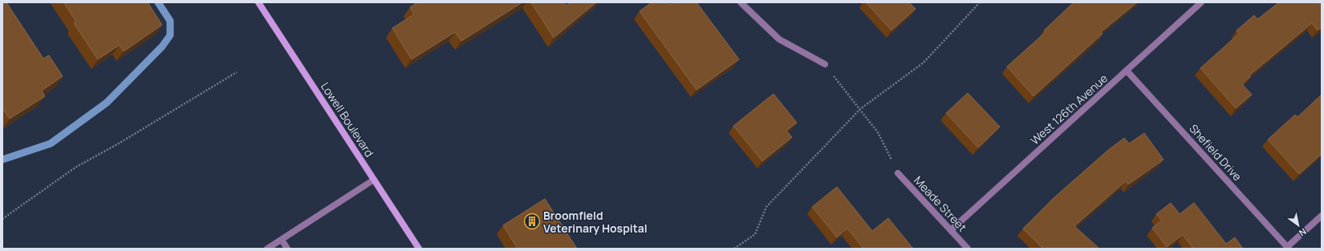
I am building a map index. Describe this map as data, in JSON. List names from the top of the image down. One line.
{"streets":{"main road":["Lowell Boulevard"],"street":["West 126th Avenue","Shefield Drive","Meade Street"]},"crossings":[["West 126th Avenue","Shefield Drive"],["West 126th Avenue","Meade Street"]],"places":{"building":["Broomfield Veterinary Hospital"]},"north":"bottom right"}
